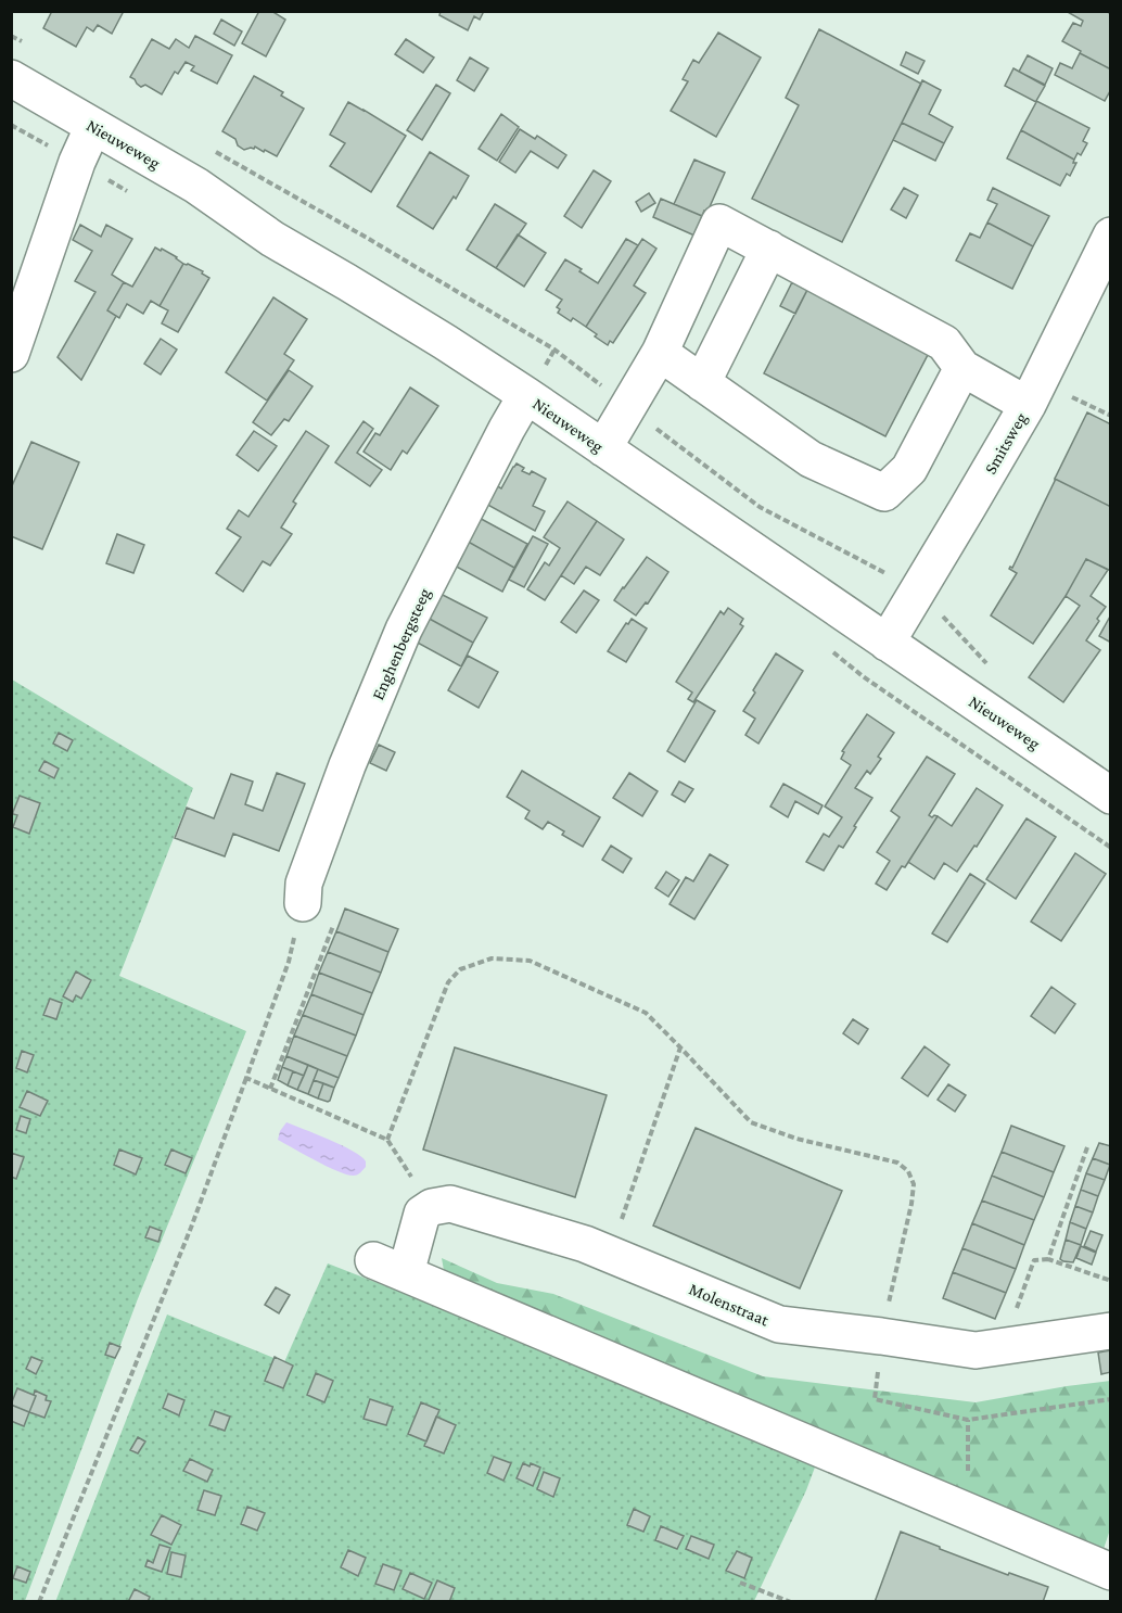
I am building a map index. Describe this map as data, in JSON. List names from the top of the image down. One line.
{"streets":{"street":["Nieuweweg","Smitsweg","Enghenbergsteeg","Molenstraat"]},"crossings":[["Nieuweweg","Smitsweg"],["Nieuweweg","Enghenbergsteeg"]]}
